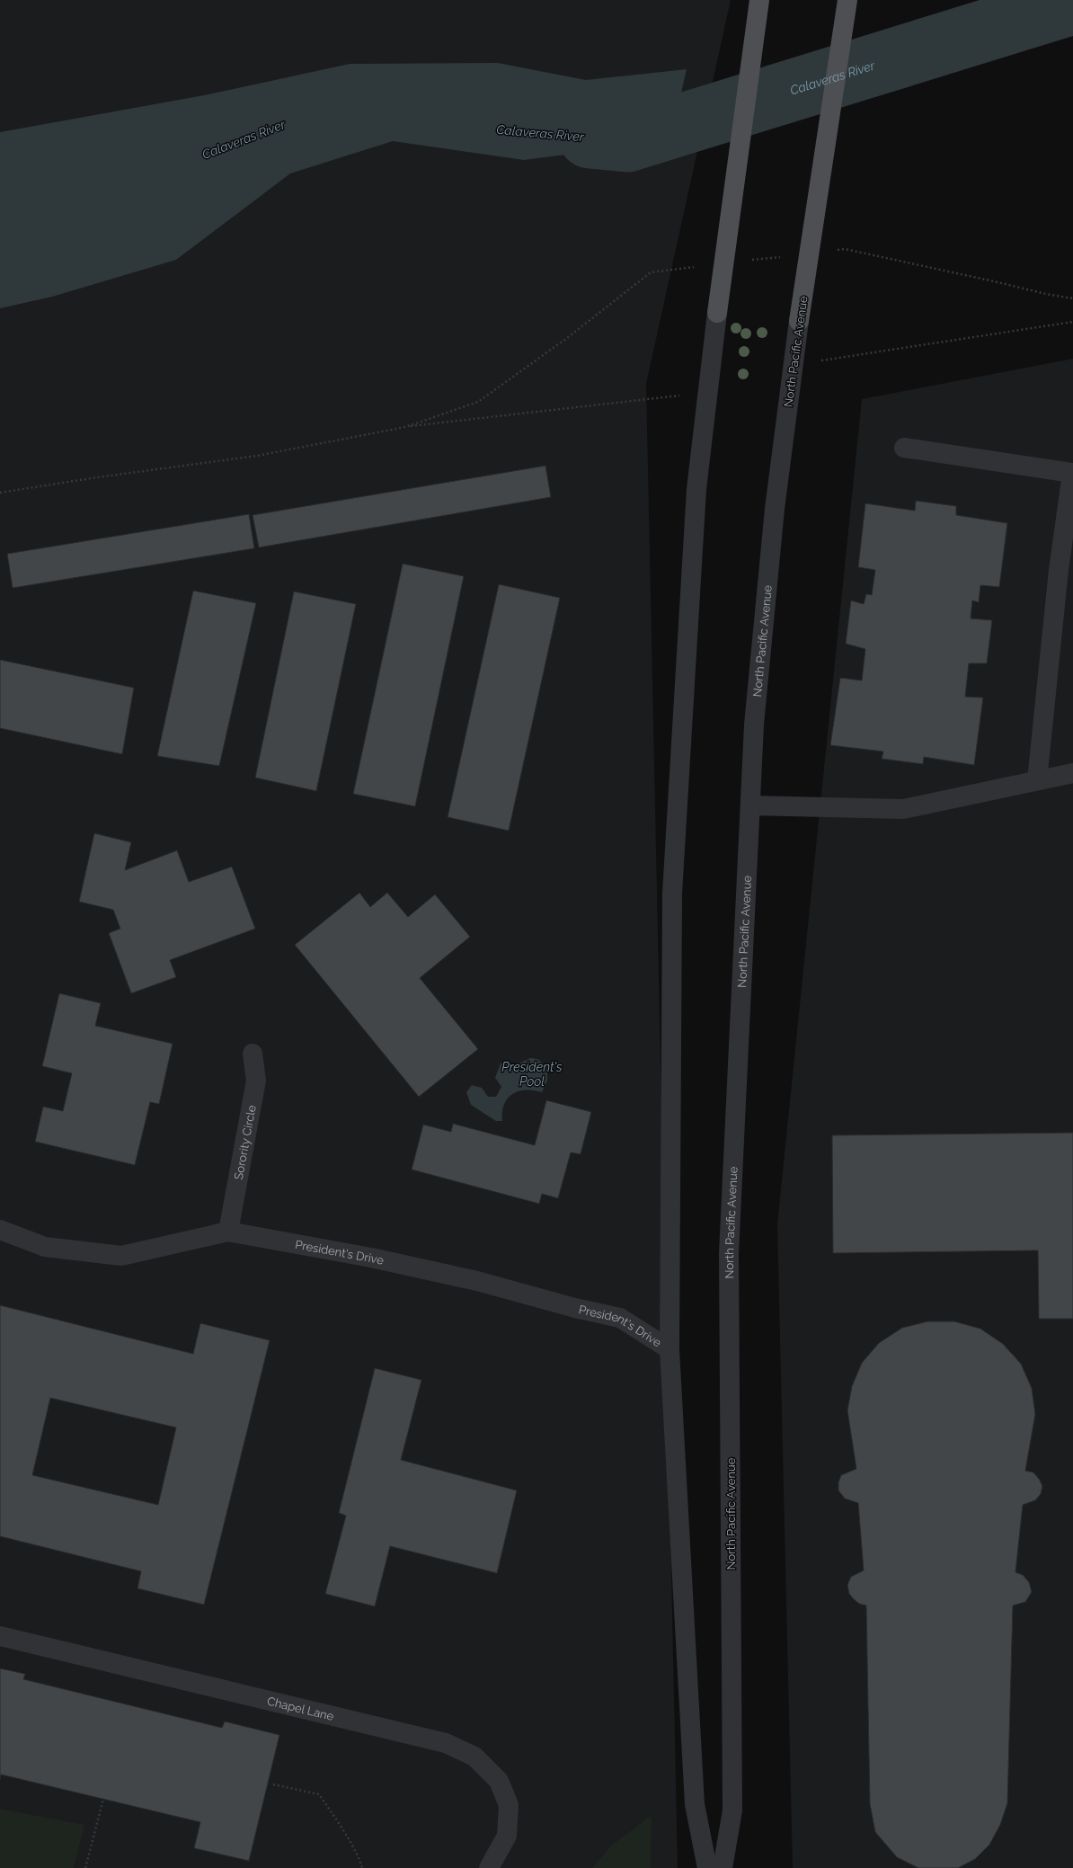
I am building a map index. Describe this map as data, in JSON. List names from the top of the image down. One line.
{"streets":{"main road":["North Pacific Avenue"],"street":["Sorority Circle","President's Drive","Chapel Lane"]},"crossings":[["Sorority Circle","President's Drive"]],"water":["Calaveras River","President's Pool"]}
